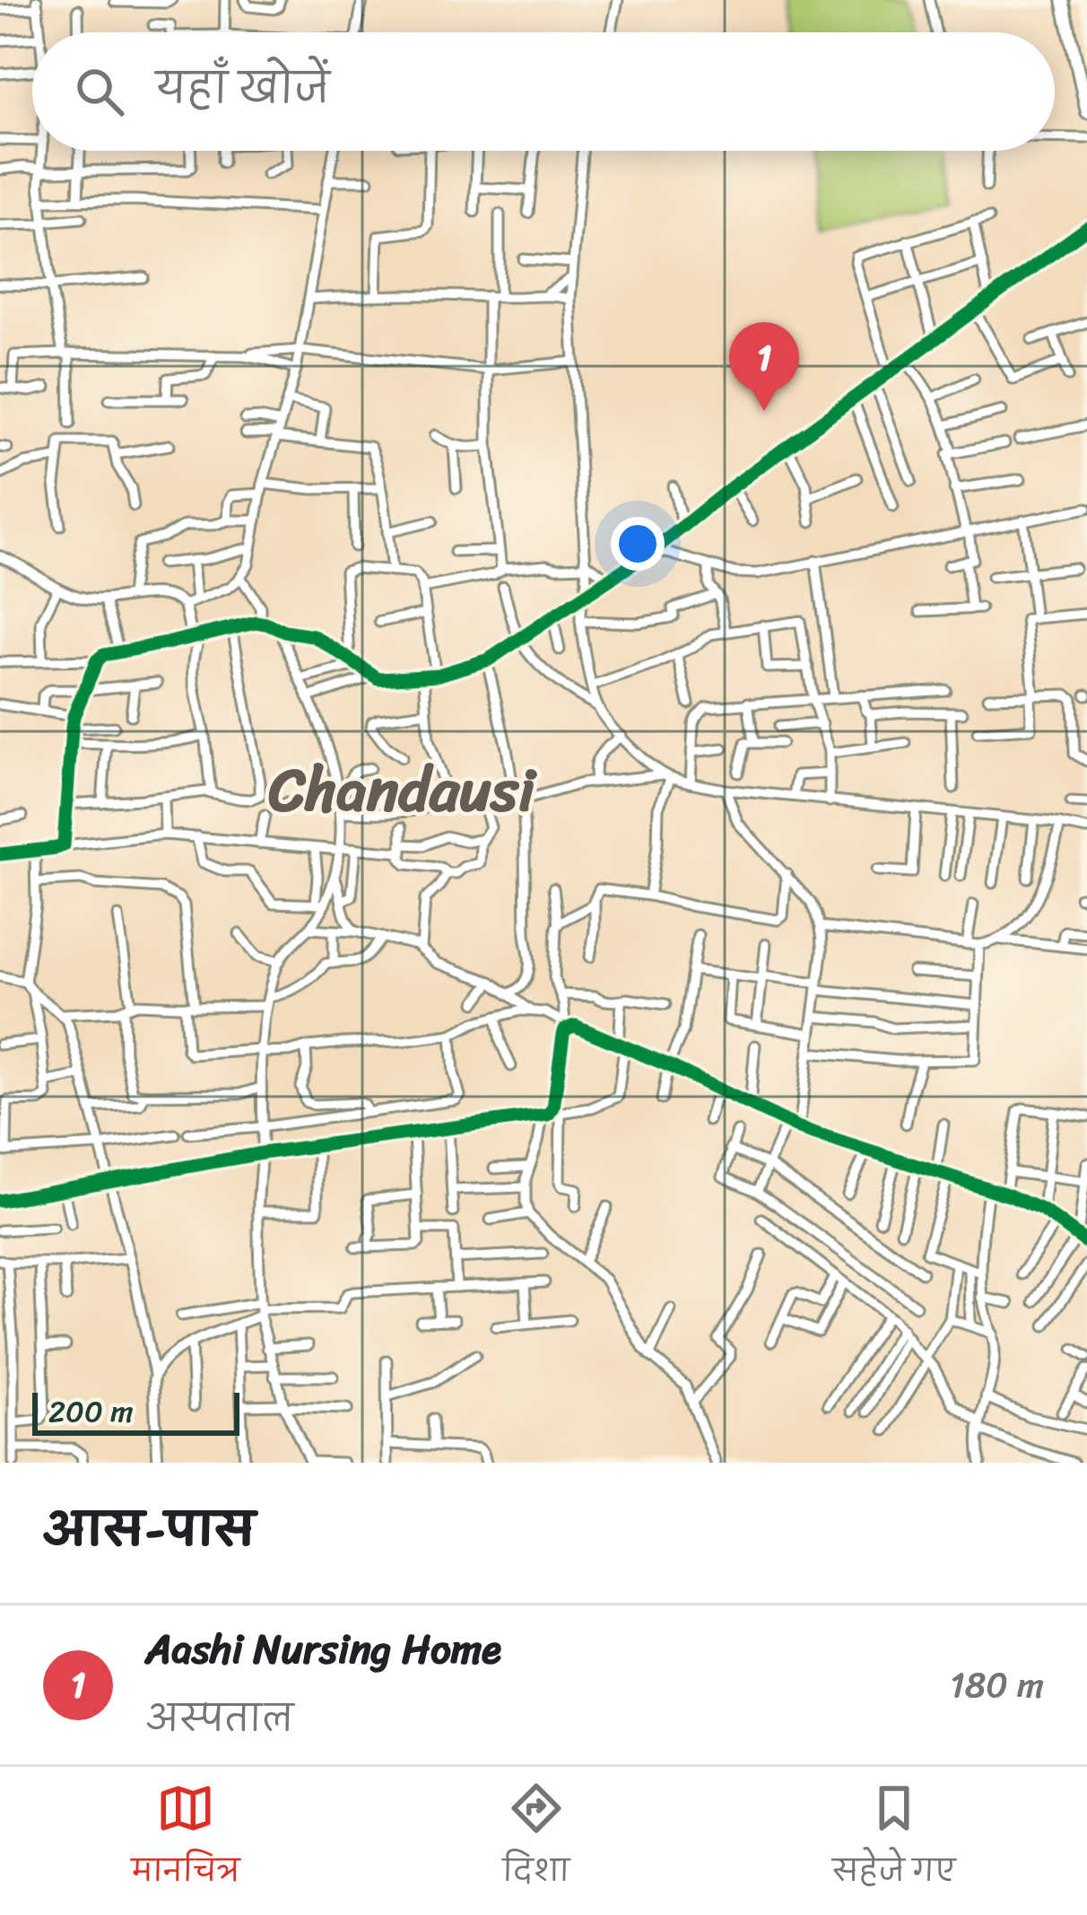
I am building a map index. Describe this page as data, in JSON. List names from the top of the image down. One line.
{"districts":["Chandausi"],"scale_bar":"200 m","page":{"search":"यहाँ खोजें","pins":"1","scale":"200 m","heading":"आस-पास","list":[{"mark":"1","name":"Aashi Nursing Home","note":"अस्पताल","value":"180 m"}],"nav":["मानचित्र","दिशा","सहेजे गए"]}}
